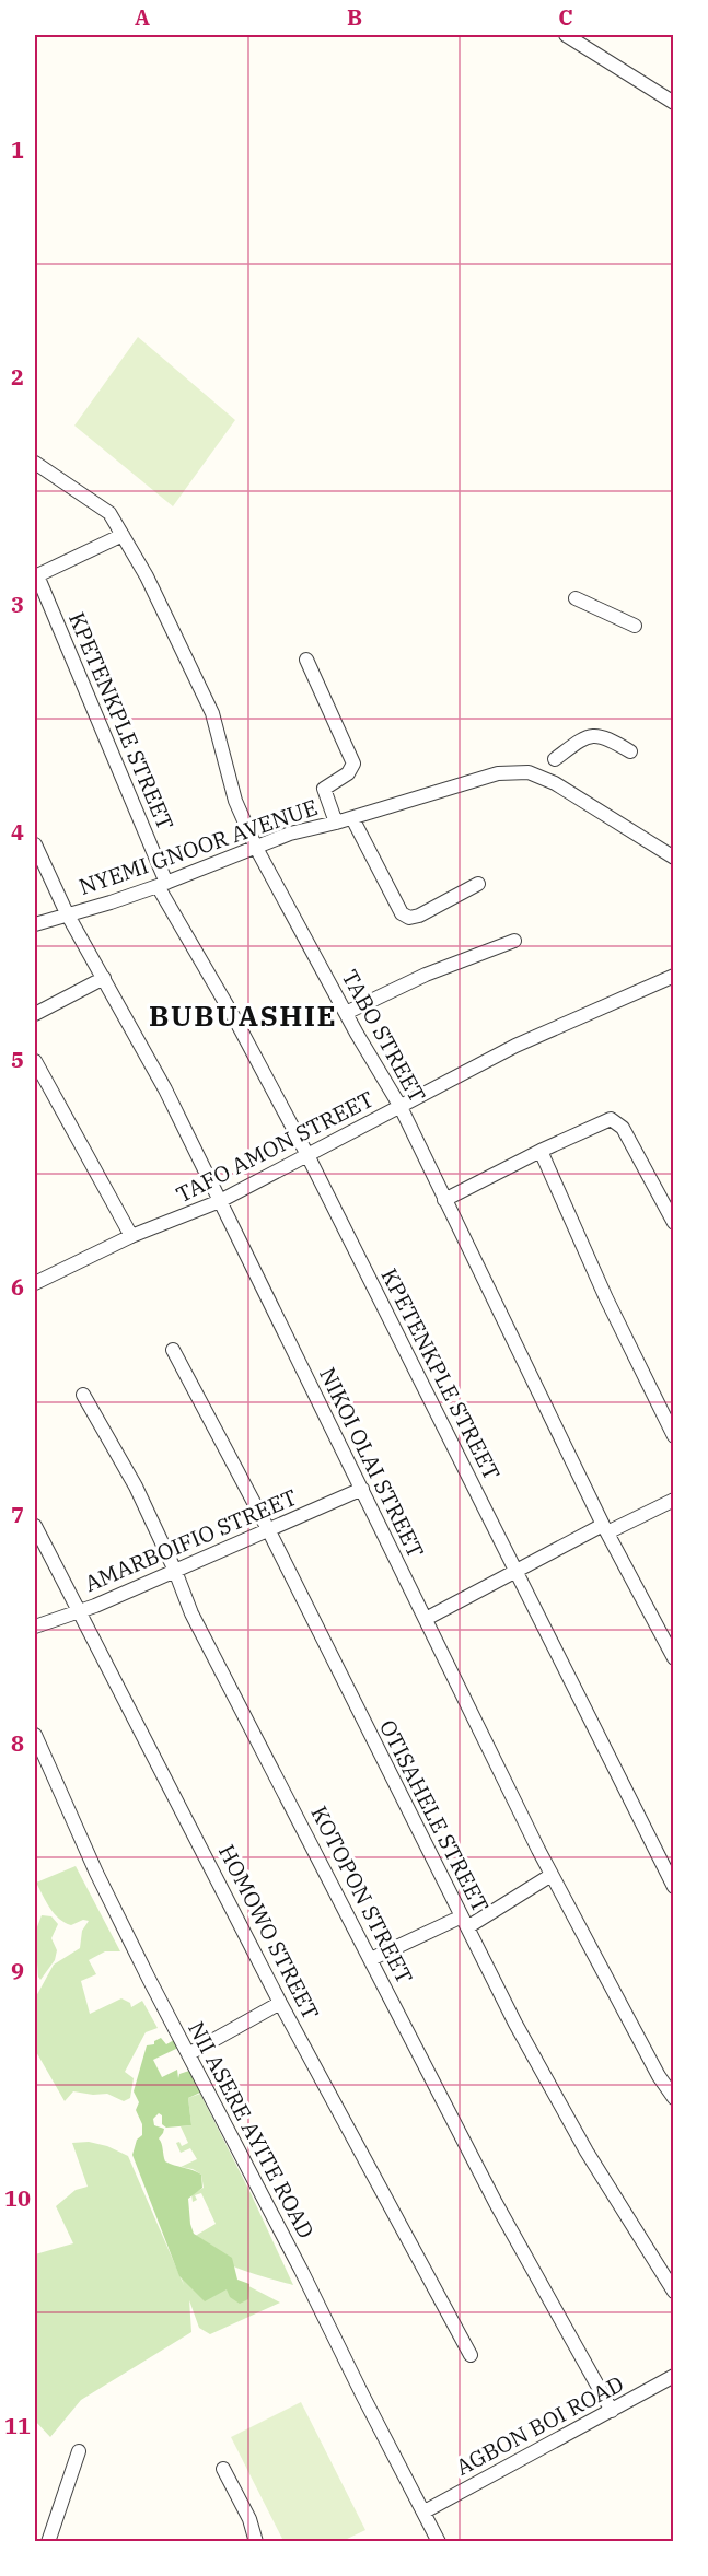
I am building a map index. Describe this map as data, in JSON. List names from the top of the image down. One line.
{"streets":{"street":["KPETENKPLE STREET","NYEMI GNOOR AVENUE","TABO STREET","TAFO AMON STREET","NIKOI OLAI STREET","AMARBOIFIO STREET","OTISAHELE STREET","KOTOPON STREET","HOMOWO STREET","NII ASERE AYITE ROAD","AGBON BOI ROAD"]},"crossings":[["KPETENKPLE STREET","NYEMI GNOOR AVENUE"],["KPETENKPLE STREET","TAFO AMON STREET"],["NYEMI GNOOR AVENUE","TABO STREET"],["NYEMI GNOOR AVENUE","NIKOI OLAI STREET"],["TABO STREET","TAFO AMON STREET"],["TAFO AMON STREET","NIKOI OLAI STREET"],["NIKOI OLAI STREET","AMARBOIFIO STREET"],["AMARBOIFIO STREET","OTISAHELE STREET"],["AMARBOIFIO STREET","KOTOPON STREET"],["AMARBOIFIO STREET","HOMOWO STREET"],["KOTOPON STREET","AGBON BOI ROAD"],["NII ASERE AYITE ROAD","AGBON BOI ROAD"]],"districts":["BUBUASHIE"],"grid":{"columns":["A","B","C"],"rows":["1","2","3","4","5","6","7","8","9","10","11"]}}
